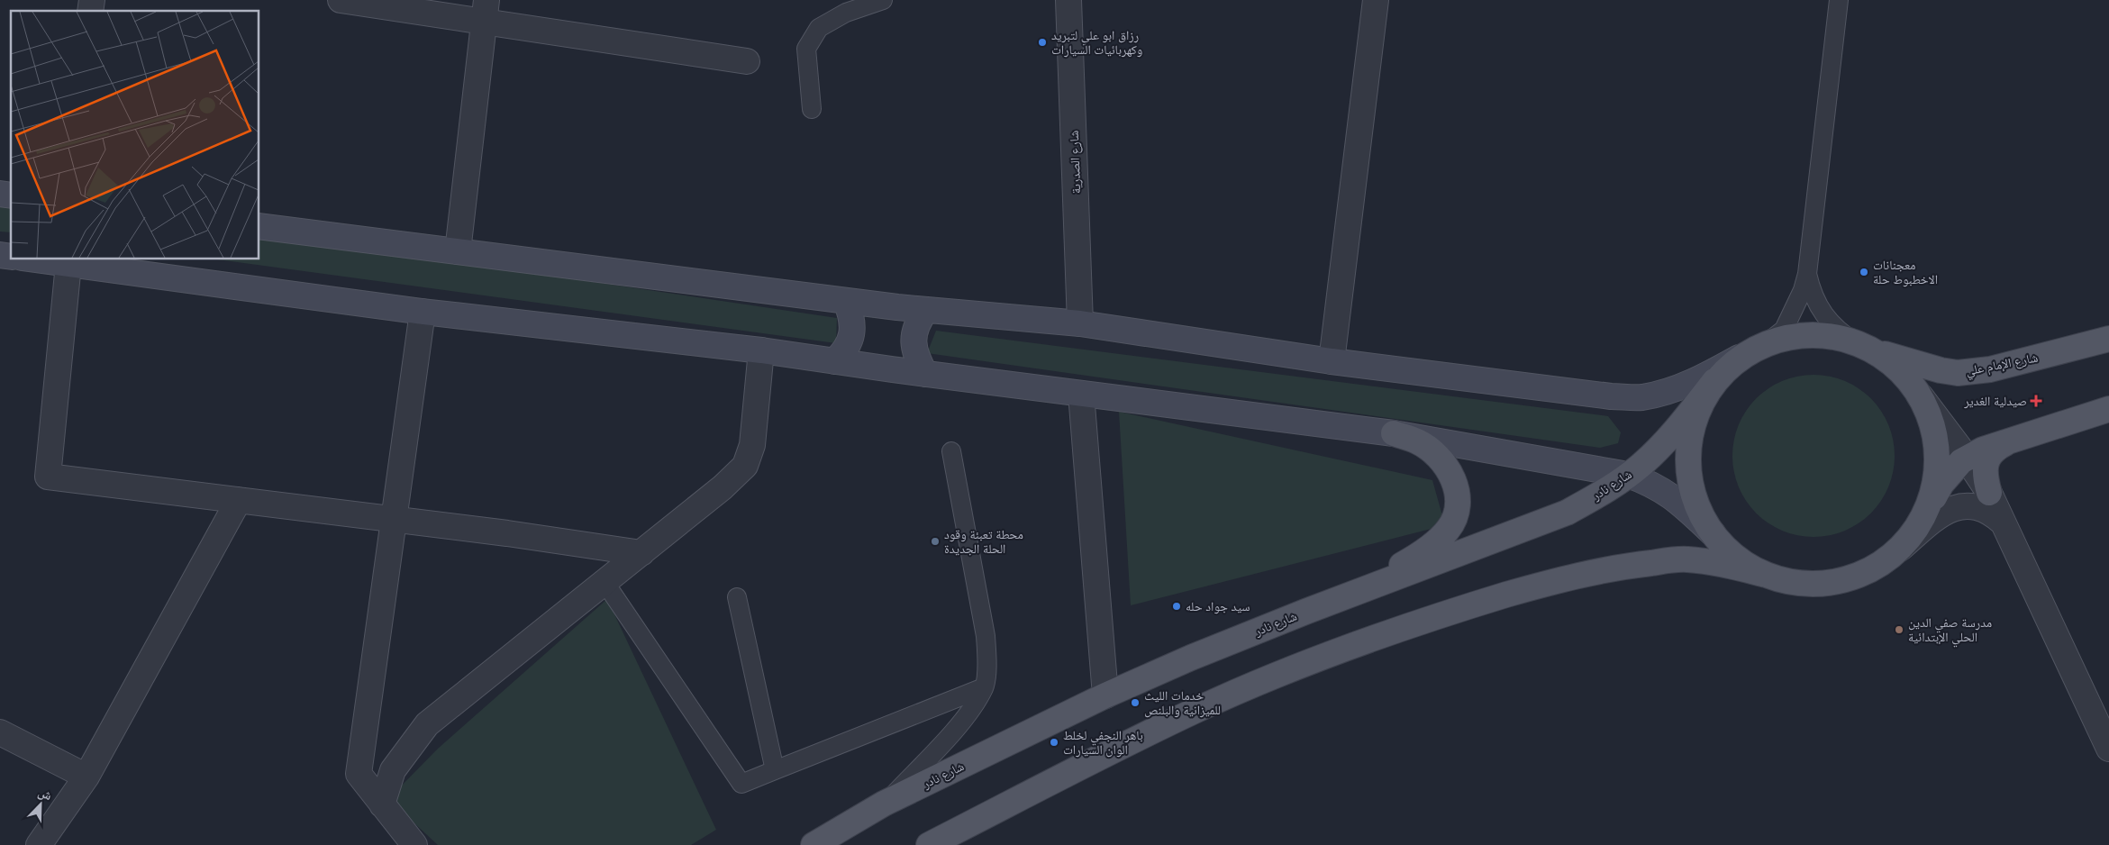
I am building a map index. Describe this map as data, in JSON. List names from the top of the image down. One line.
{"streets":{"main road":["شارع الإمام علي","شارع نادر"],"street":["شارع الصدرية"]},"crossings":[["شارع الإمام علي","شارع نادر"]],"places":{"other":["رزاق ابو علي لتبريد وكهربائيات السيارات","معجنانات الاخطبوط حلة","محطة تعبئة وقود الحلة الجديدة","سيد جواد حله","مدرسة صفي الدين الحلي الإبتدائية","خدمات الليث للميزانية والبلنص","باهر النجفي لخلط الوان السيارات"],"health":["صيدلية الغدير"]},"north":"top right"}
